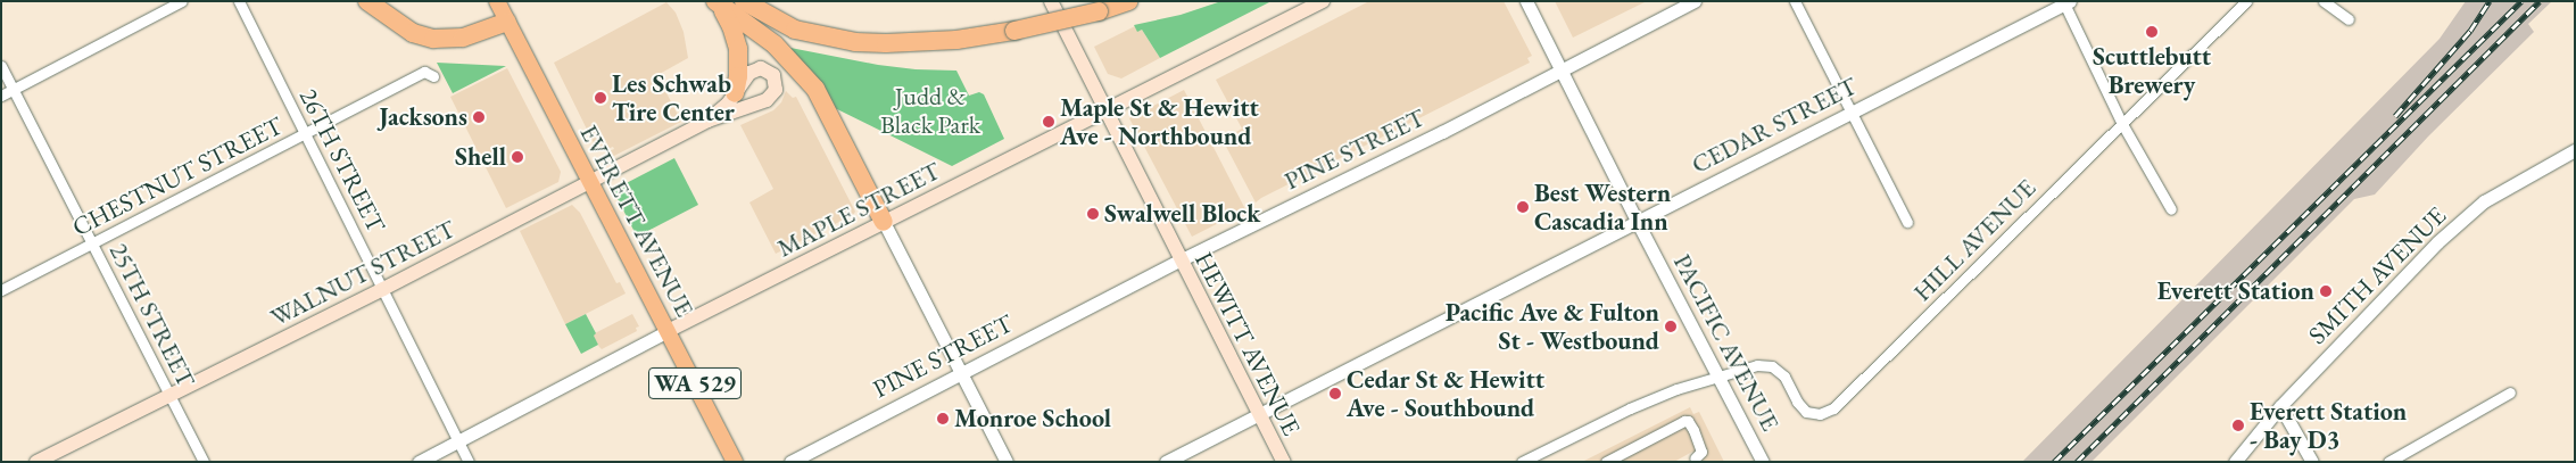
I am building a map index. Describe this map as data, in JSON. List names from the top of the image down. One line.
{"streets":{"main road":["MAPLE STREET","EVERETT AVENUE","WALNUT STREET","HEWITT AVENUE","WA 529"],"street":["CEDAR STREET","PINE STREET","26TH STREET","CHESTNUT STREET","HILL AVENUE","SMITH AVENUE","25TH STREET","PACIFIC AVENUE"]},"crossings":[["CEDAR STREET","PACIFIC AVENUE"],["CEDAR STREET","HEWITT AVENUE"],["PINE STREET","PACIFIC AVENUE"],["PINE STREET","HEWITT AVENUE"],["26TH STREET","CHESTNUT STREET"],["26TH STREET","MAPLE STREET"],["26TH STREET","WALNUT STREET"],["CHESTNUT STREET","25TH STREET"],["MAPLE STREET","EVERETT AVENUE"],["MAPLE STREET","HEWITT AVENUE"],["EVERETT AVENUE","WALNUT STREET"],["HILL AVENUE","PACIFIC AVENUE"],["WALNUT STREET","25TH STREET"]],"parks":["Judd & Black Park"],"places":["Scuttlebutt Brewery","Les Schwab Tire Center","Jacksons","Maple St & Hewitt Ave - Northbound","Shell","Best Western Cascadia Inn","Swalwell Block","Everett Station","Pacific Ave & Fulton St - Westbound","Cedar St & Hewitt Ave - Southbound","Monroe School","Everett Station - Bay D3"]}
